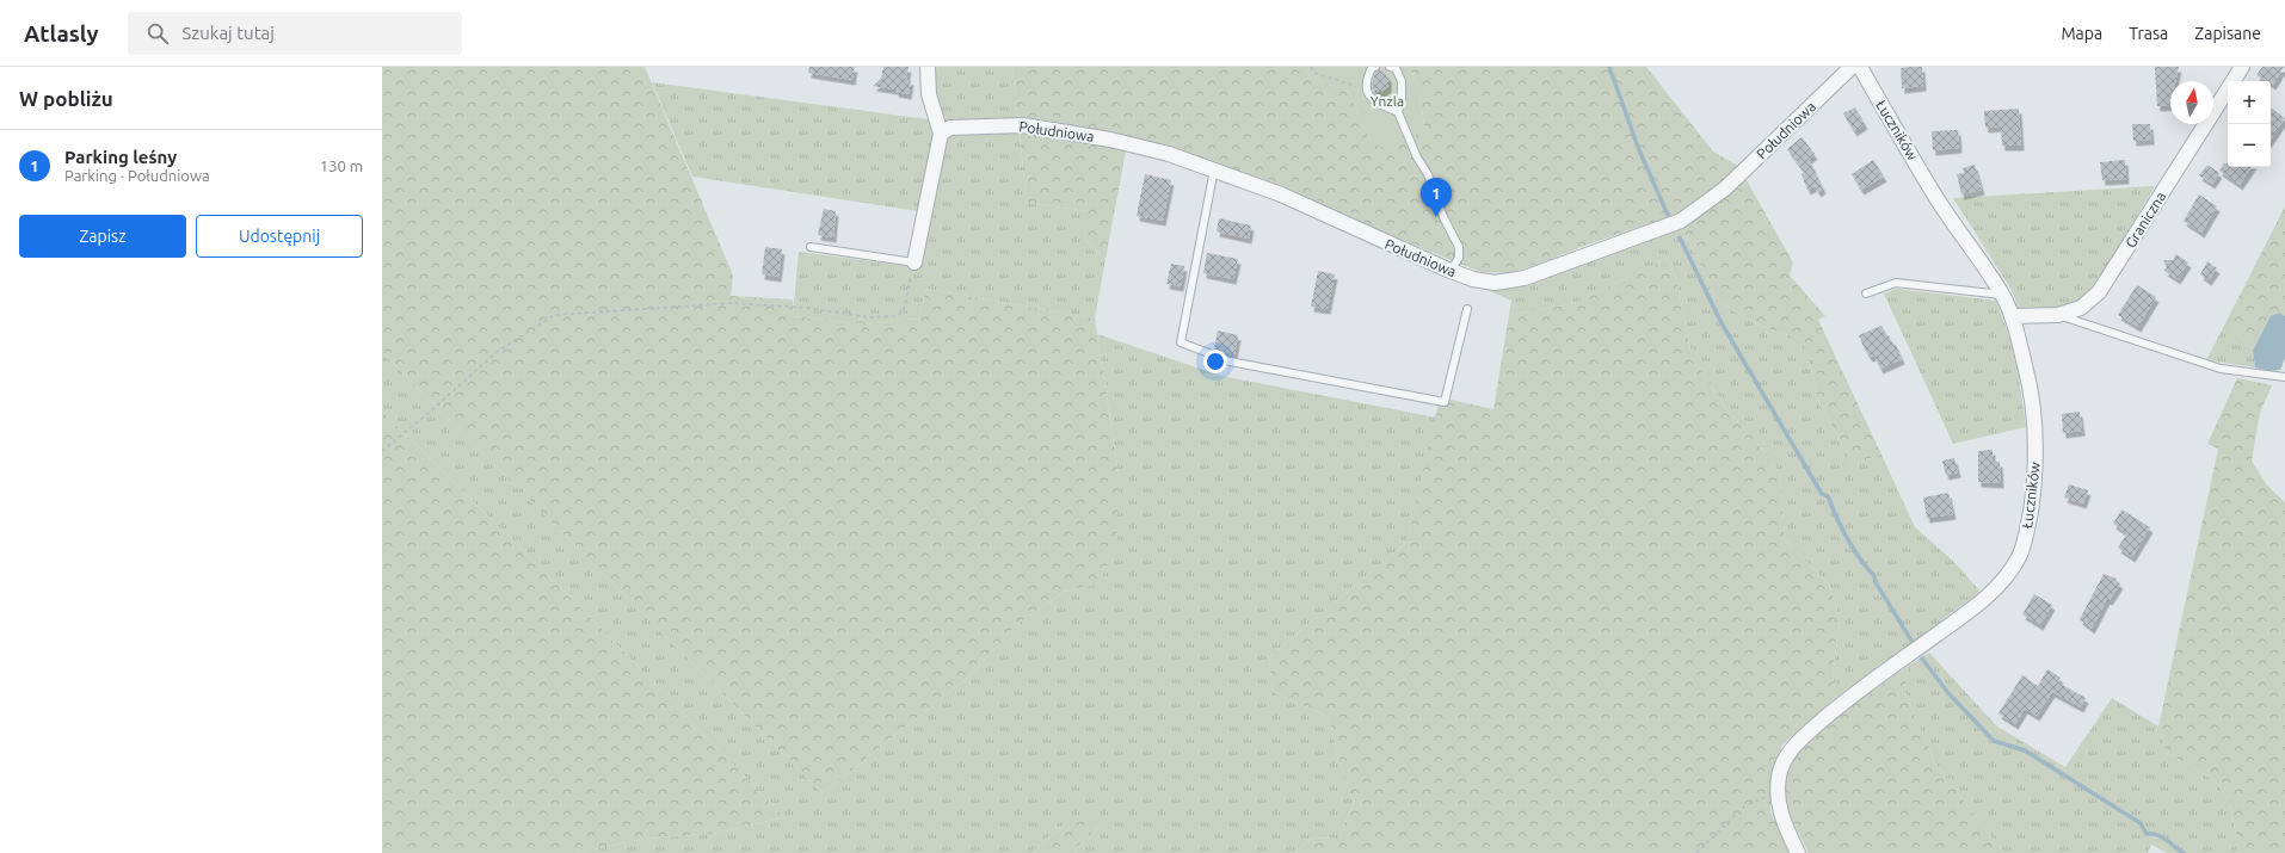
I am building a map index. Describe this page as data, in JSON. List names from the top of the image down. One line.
{"streets":{"street":["Południowa","Łuczników","Graniczna"]},"crossings":[["Łuczników","Graniczna"]],"parks":["Ynzla"],"north":"top","page":{"header":"Atlasly","search":"Szukaj tutaj","nav":["Mapa","Trasa","Zapisane"],"heading":"W pobliżu","map_buttons":["+","−"],"list":[{"mark":"1","name":"Parking leśny","note":"Parking · Południowa","value":"130 m"}],"pins":"1","buttons":["Zapisz","Udostępnij"]}}
